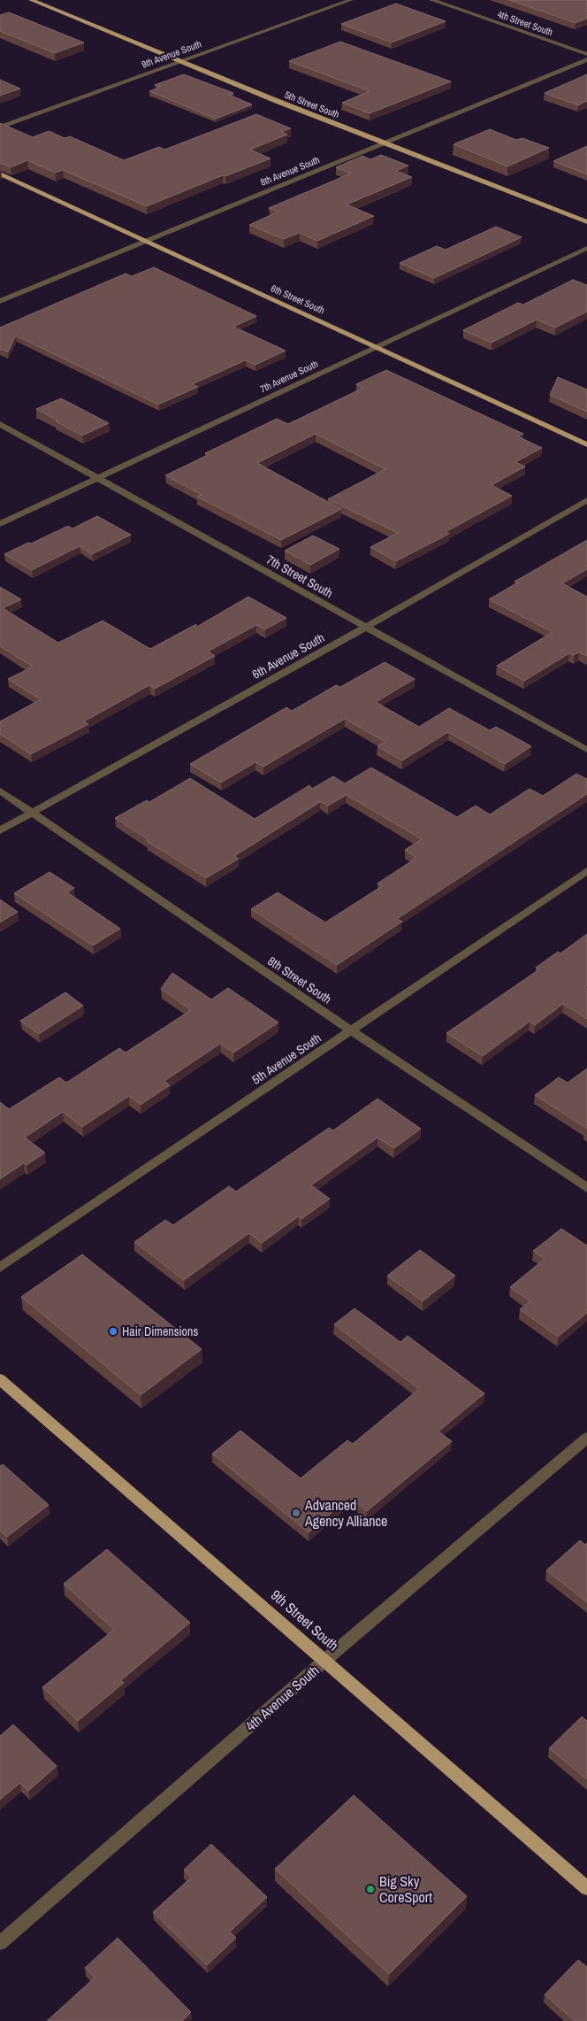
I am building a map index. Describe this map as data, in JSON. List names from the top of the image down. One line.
{"streets":{"main road":["5th Street South","6th Street South","9th Street South"],"street":["4th Street South","9th Avenue South","8th Avenue South","7th Avenue South","7th Street South","6th Avenue South","8th Street South","5th Avenue South","4th Avenue South"]},"crossings":[["9th Avenue South","5th Street South"],["5th Street South","8th Avenue South"],["8th Avenue South","6th Street South"],["6th Street South","7th Avenue South"],["7th Avenue South","7th Street South"],["7th Street South","6th Avenue South"],["6th Avenue South","8th Street South"],["8th Street South","5th Avenue South"],["9th Street South","4th Avenue South"]],"places":["Hair Dimensions","Advanced Agency Alliance","Big Sky CoreSport"]}
